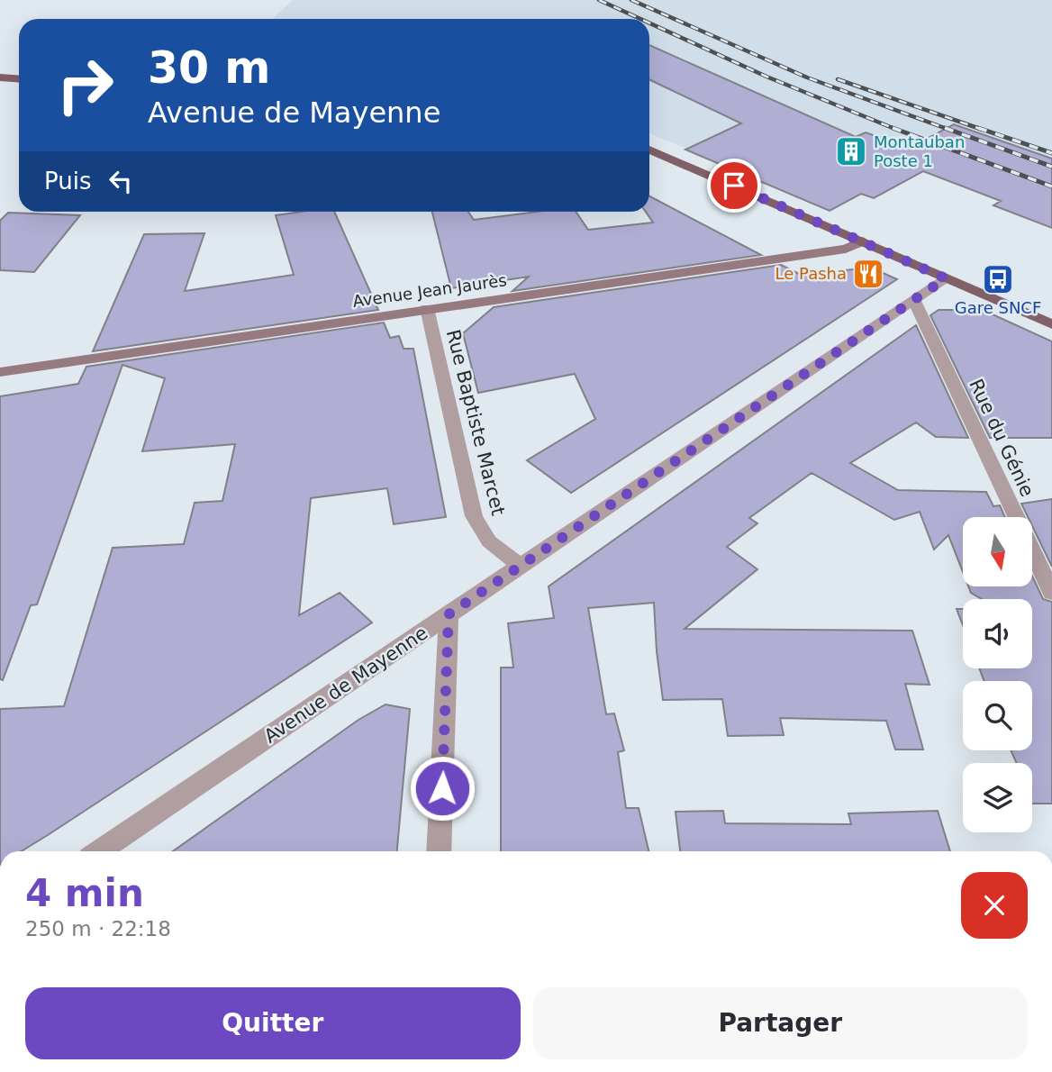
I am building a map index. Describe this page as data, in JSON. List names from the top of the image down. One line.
{"streets":{"street":["Avenue Jean Jaurès","Rue Baptiste Marcet","Rue du Génie","Avenue de Mayenne"]},"crossings":[["Avenue Jean Jaurès","Rue Baptiste Marcet"],["Rue Baptiste Marcet","Avenue de Mayenne"],["Rue du Génie","Avenue de Mayenne"]],"places":{"building":["Montauban Poste 1"],"restaurant":["Le Pasha"],"bus stop":["Gare SNCF"]},"north":"bottom","page":{"turn":["30 m","Avenue de Mayenne"],"then":"Puis","heading":["4 min","250 m · 22:18"],"buttons":["Quitter","Partager"]}}
